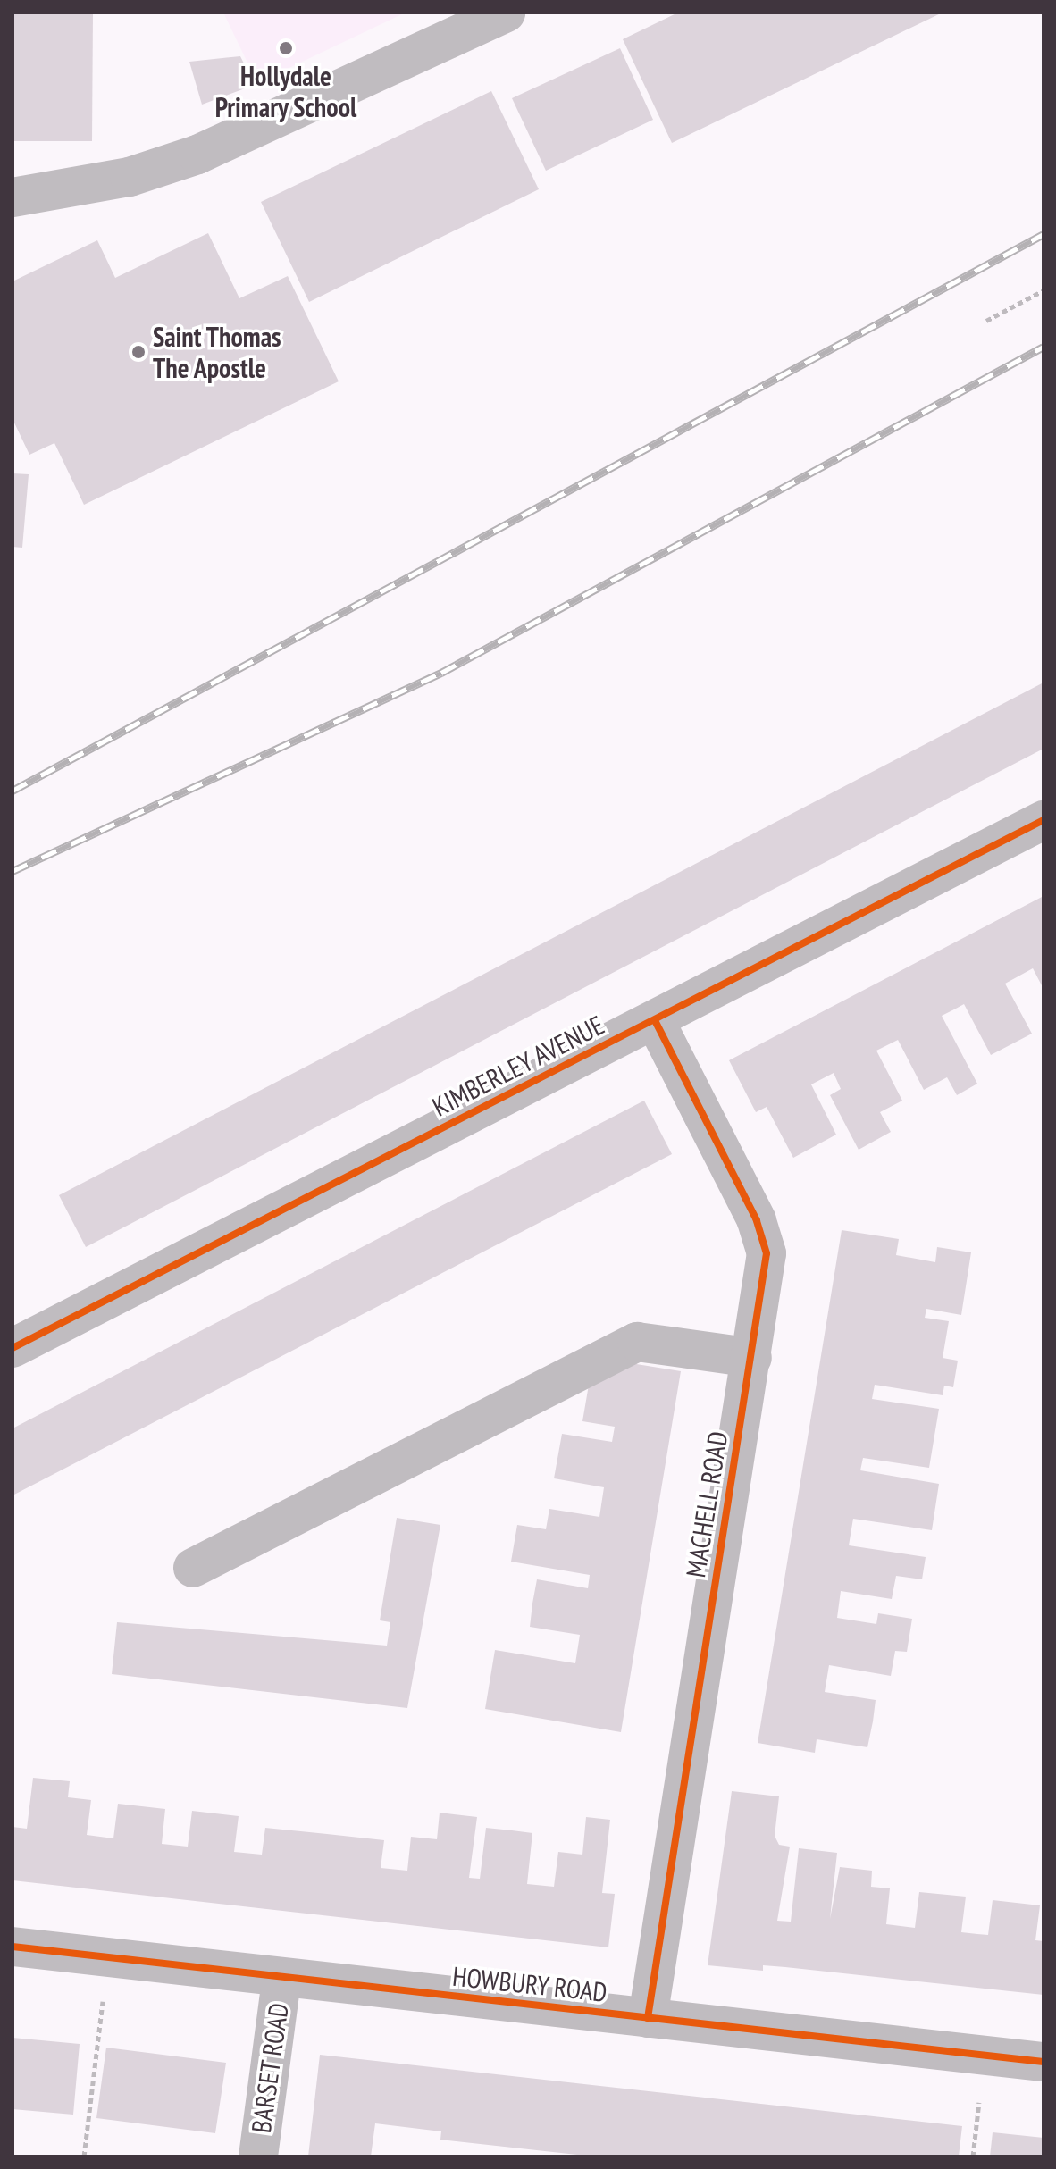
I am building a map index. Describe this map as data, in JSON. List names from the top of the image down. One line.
{"streets":{"street":["KIMBERLEY AVENUE","MACHELL ROAD","HOWBURY ROAD","BARSET ROAD"]},"crossings":[["KIMBERLEY AVENUE","MACHELL ROAD"],["MACHELL ROAD","HOWBURY ROAD"],["HOWBURY ROAD","BARSET ROAD"]],"places":["Hollydale Primary School","Saint Thomas The Apostle"]}
